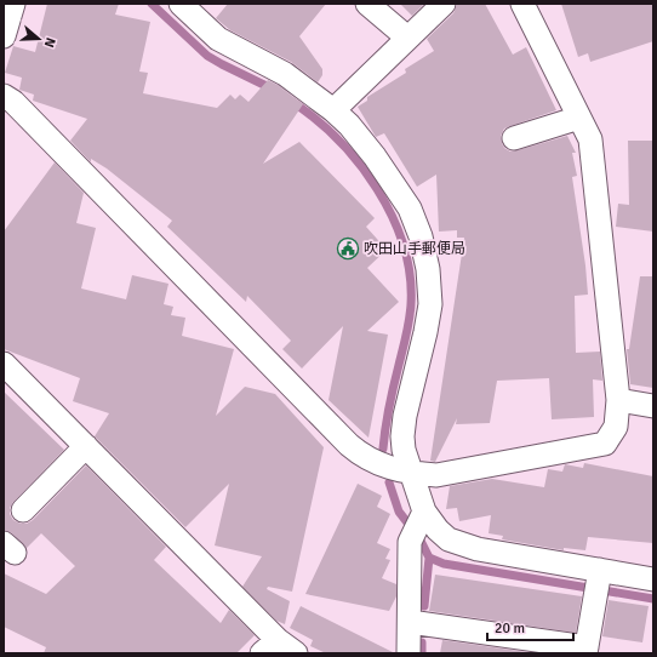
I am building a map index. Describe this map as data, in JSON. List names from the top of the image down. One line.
{"places":{"public building":["吹田山手郵便局"]},"scale_bar":"20 m","north":"right"}
